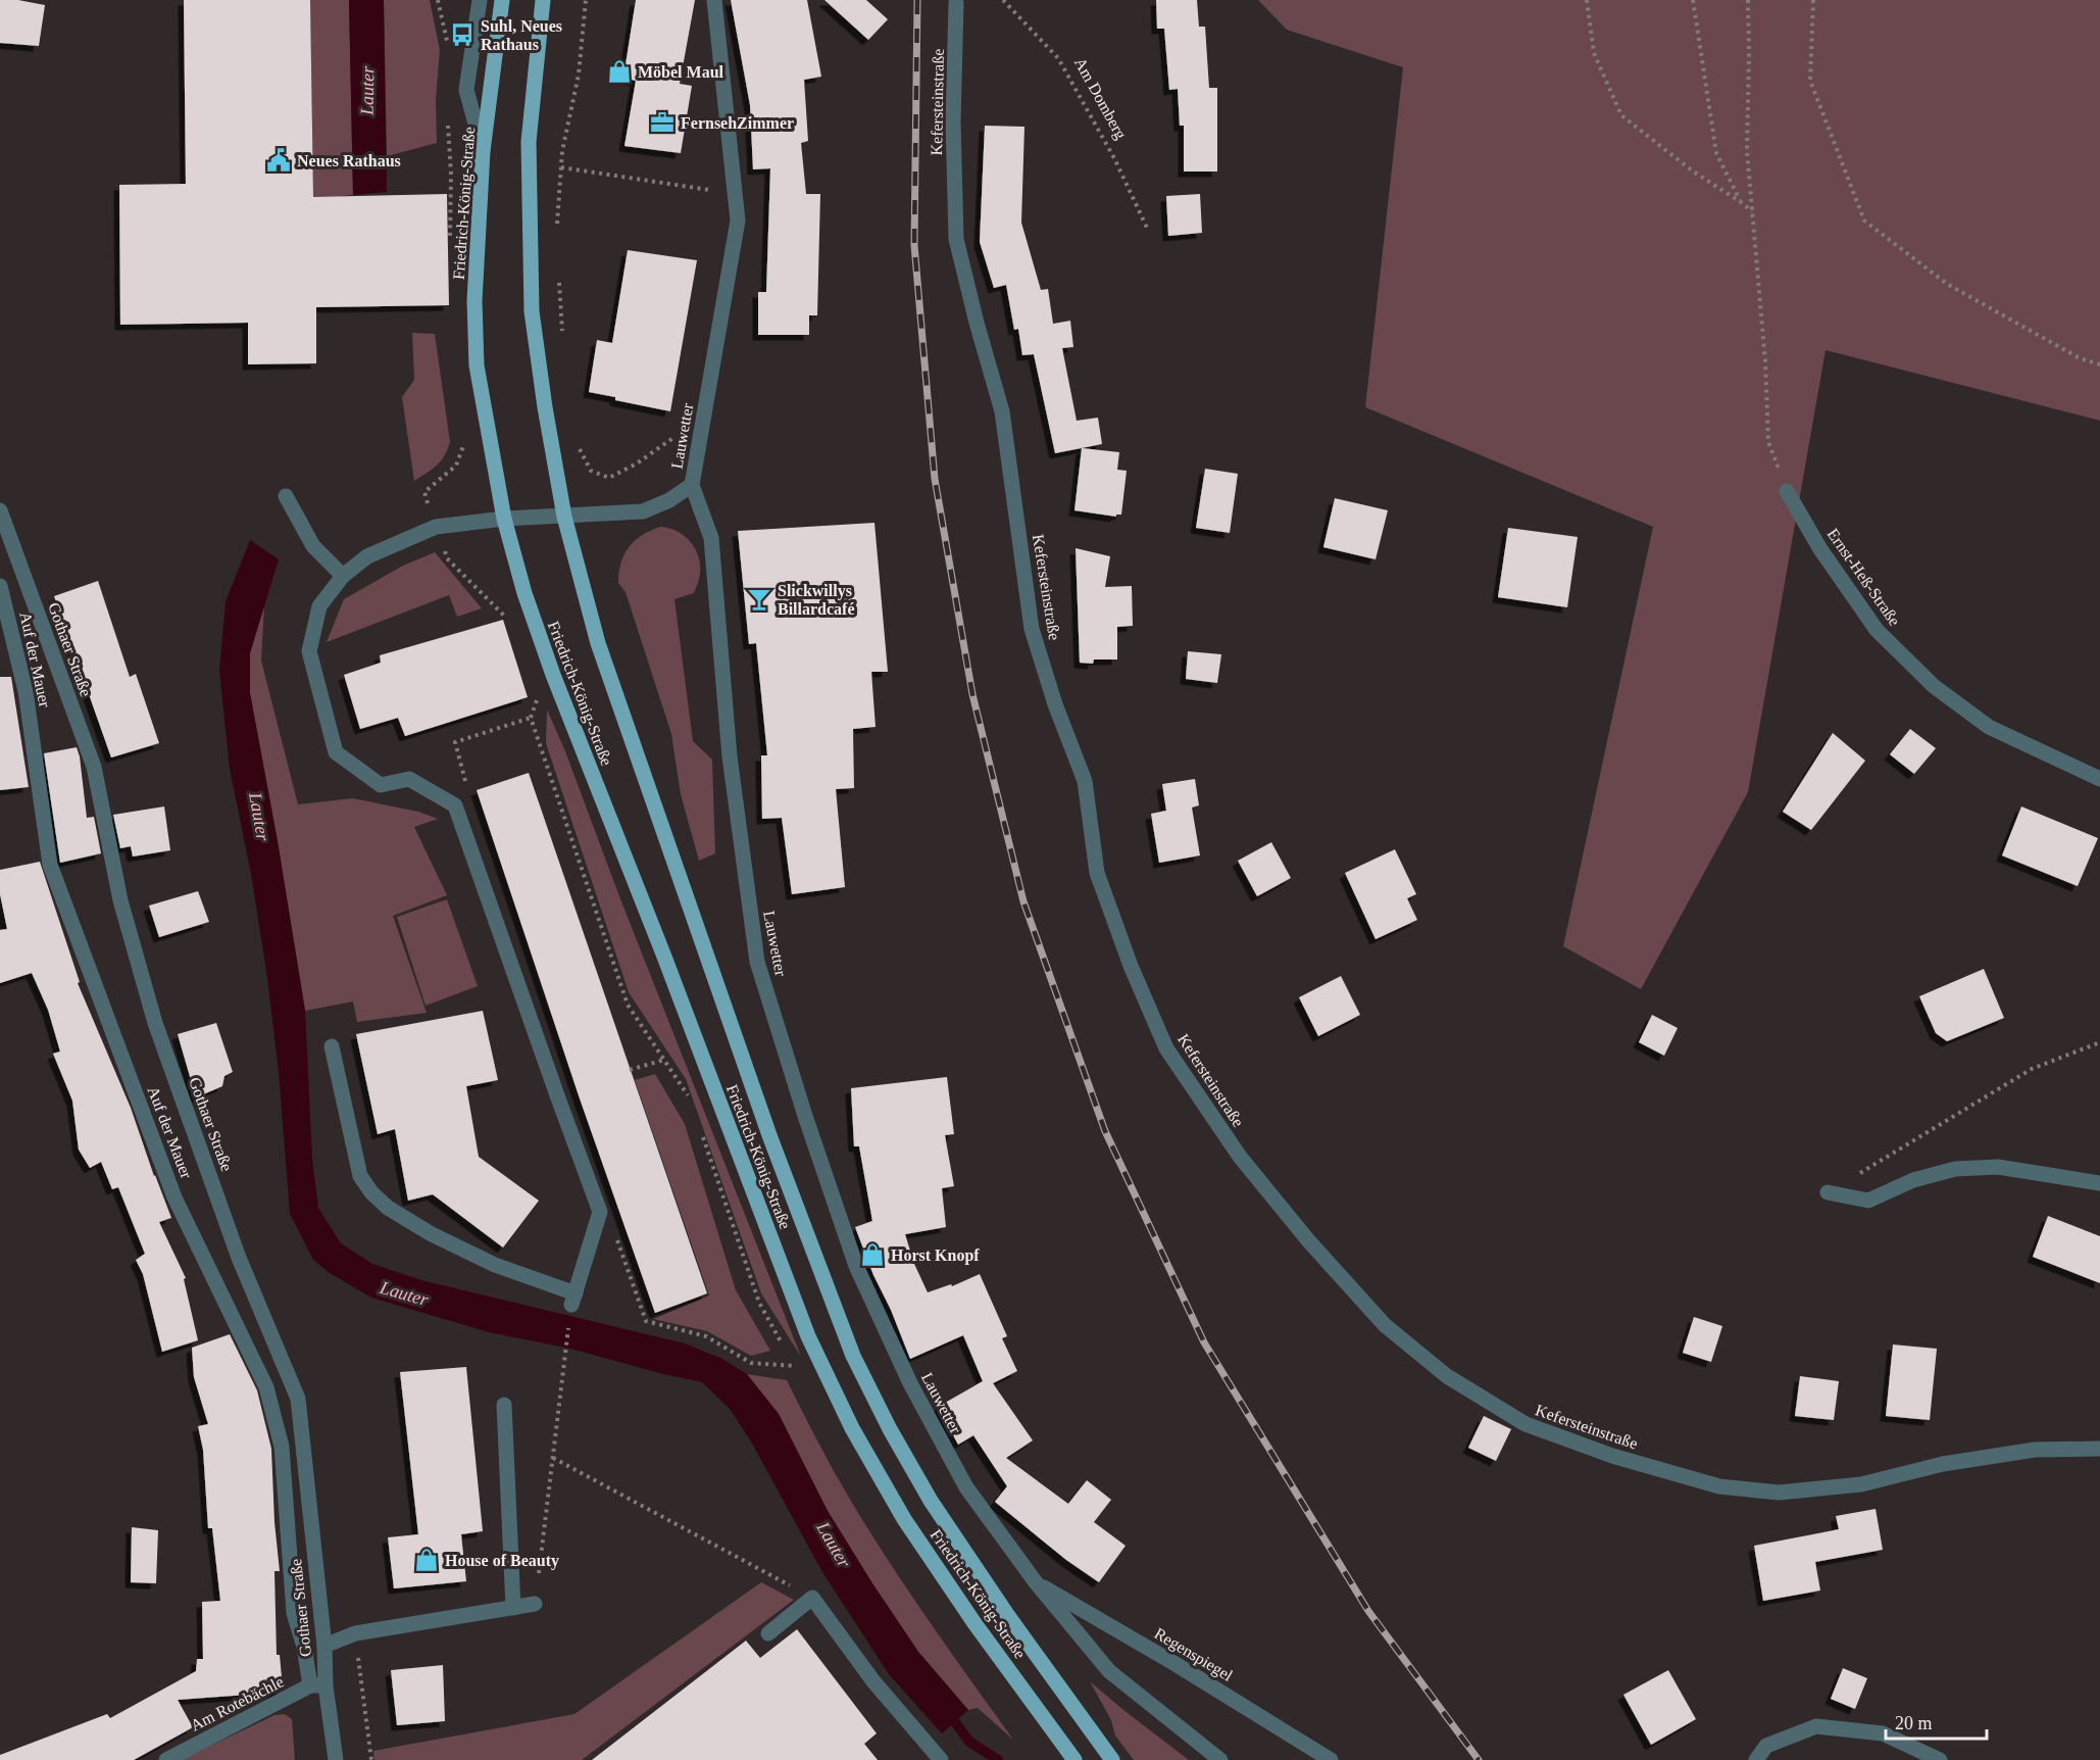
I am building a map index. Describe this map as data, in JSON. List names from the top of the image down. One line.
{"streets":{"main road":["Friedrich-König-Straße"],"street":["Kefersteinstraße","Lauwetter","Ernst-Heß-Straße","Gothaer Straße","Auf der Mauer","Regenspiegel","Am Rotebächle"],"path":["Am Domberg"]},"crossings":[["Lauwetter","Regenspiegel"],["Gothaer Straße","Auf der Mauer"],["Gothaer Straße","Am Rotebächle"],["Auf der Mauer","Am Rotebächle"]],"water":["Lauter"],"places":{"bus stop":["Suhl, Neues Rathaus"],"shop":["Möbel Maul","Horst Knopf","House of Beauty"],"office":["FernsehZimmer"],"public building":["Neues Rathaus"],"bar":["Slickwillys Billardcafé"]},"scale_bar":"20 m"}
